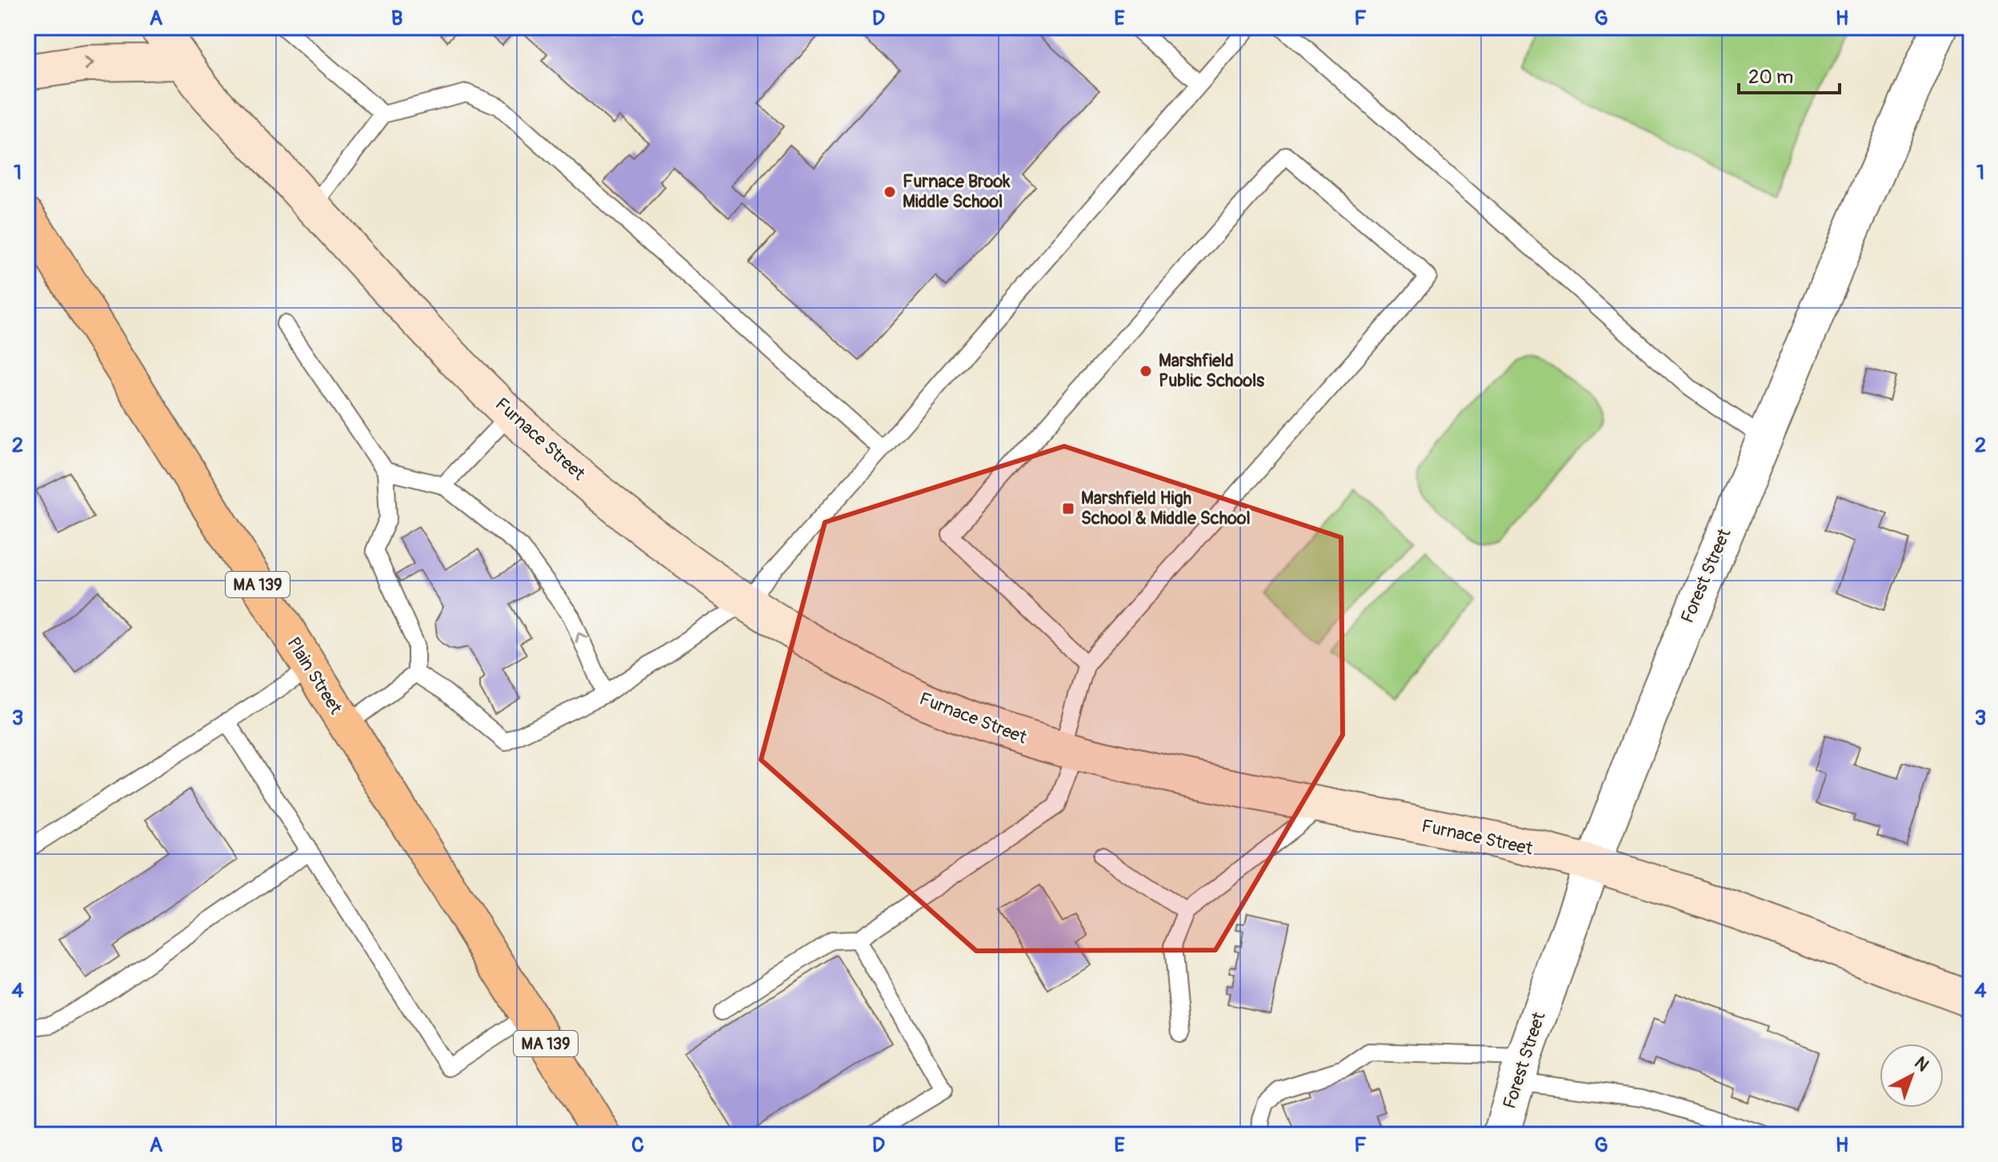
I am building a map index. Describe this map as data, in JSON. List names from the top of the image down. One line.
{"streets":{"main road":["Furnace Street","MA 139","Plain Street"],"street":["Forest Street"]},"crossings":[["Furnace Street","Forest Street"]],"places":{"other":["Furnace Brook Middle School","Marshfield Public Schools"],"transit":["Marshfield High School & Middle School"]},"scale_bar":"20 m","north":"top right","grid":{"columns":["A","B","C","D","E","F","G","H"],"rows":["1","2","3","4"]}}
